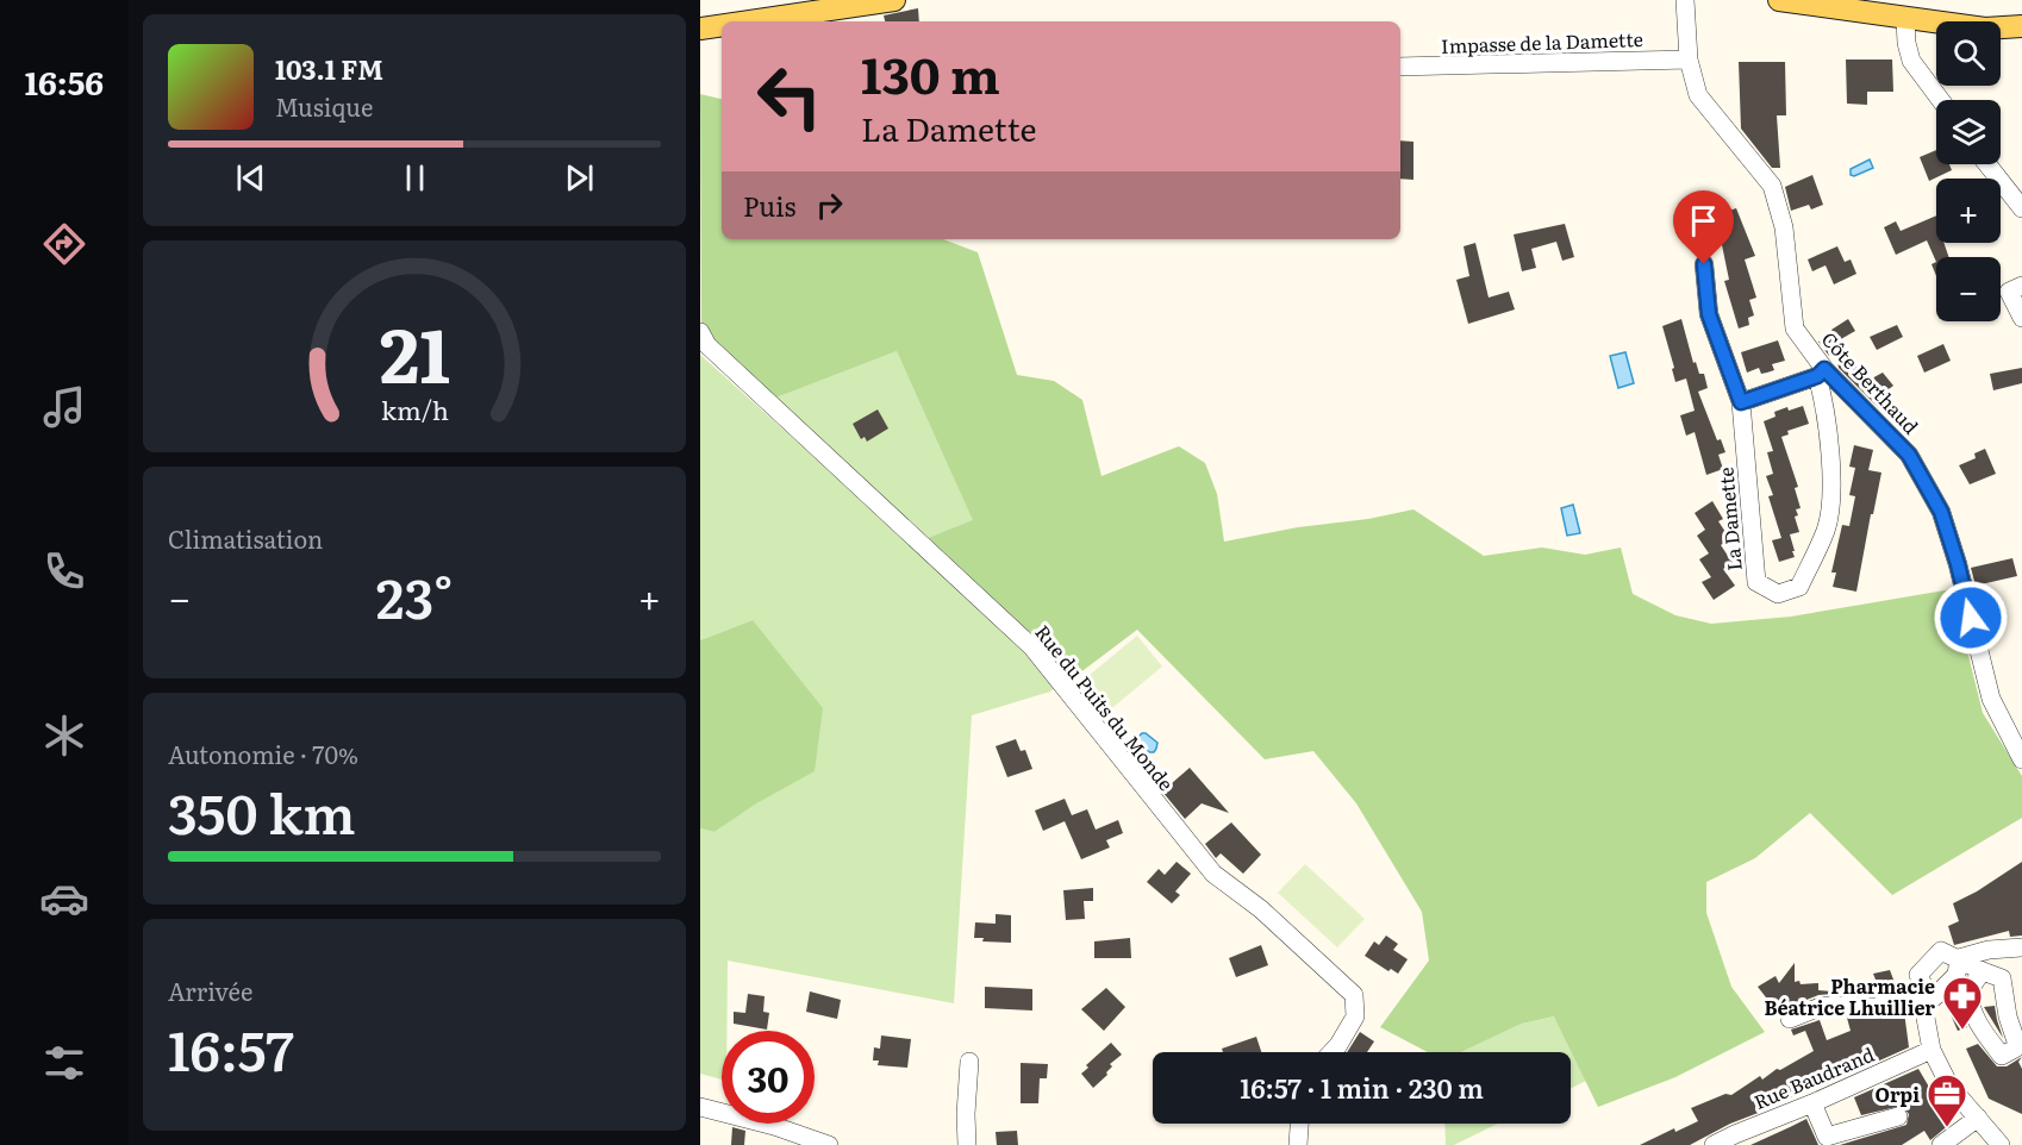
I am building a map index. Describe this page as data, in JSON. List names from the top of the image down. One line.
{"streets":{"street":["Impasse de la Damette","Côte Berthaud","La Damette","Rue du Puits du Monde","Rue Baudrand"]},"crossings":[["Impasse de la Damette","Côte Berthaud"],["Côte Berthaud","La Damette"]],"places":{"pharmacy":["Pharmacie Béatrice Lhuillier"],"office":["Orpi"]},"page":{"tabs":"16:56","map_buttons":["+","−"],"turn":["130 m","La Damette"],"song":["103.1 FM","Musique"],"then":"Puis","tile":["Climatisation",["Autonomie · 70%","350 km"],["Arrivée","16:57"]],"heat":["−","23°","+"],"limit":"30","trip":"16:57 · 1 min · 230 m","gauge":["21","km/h"]}}
